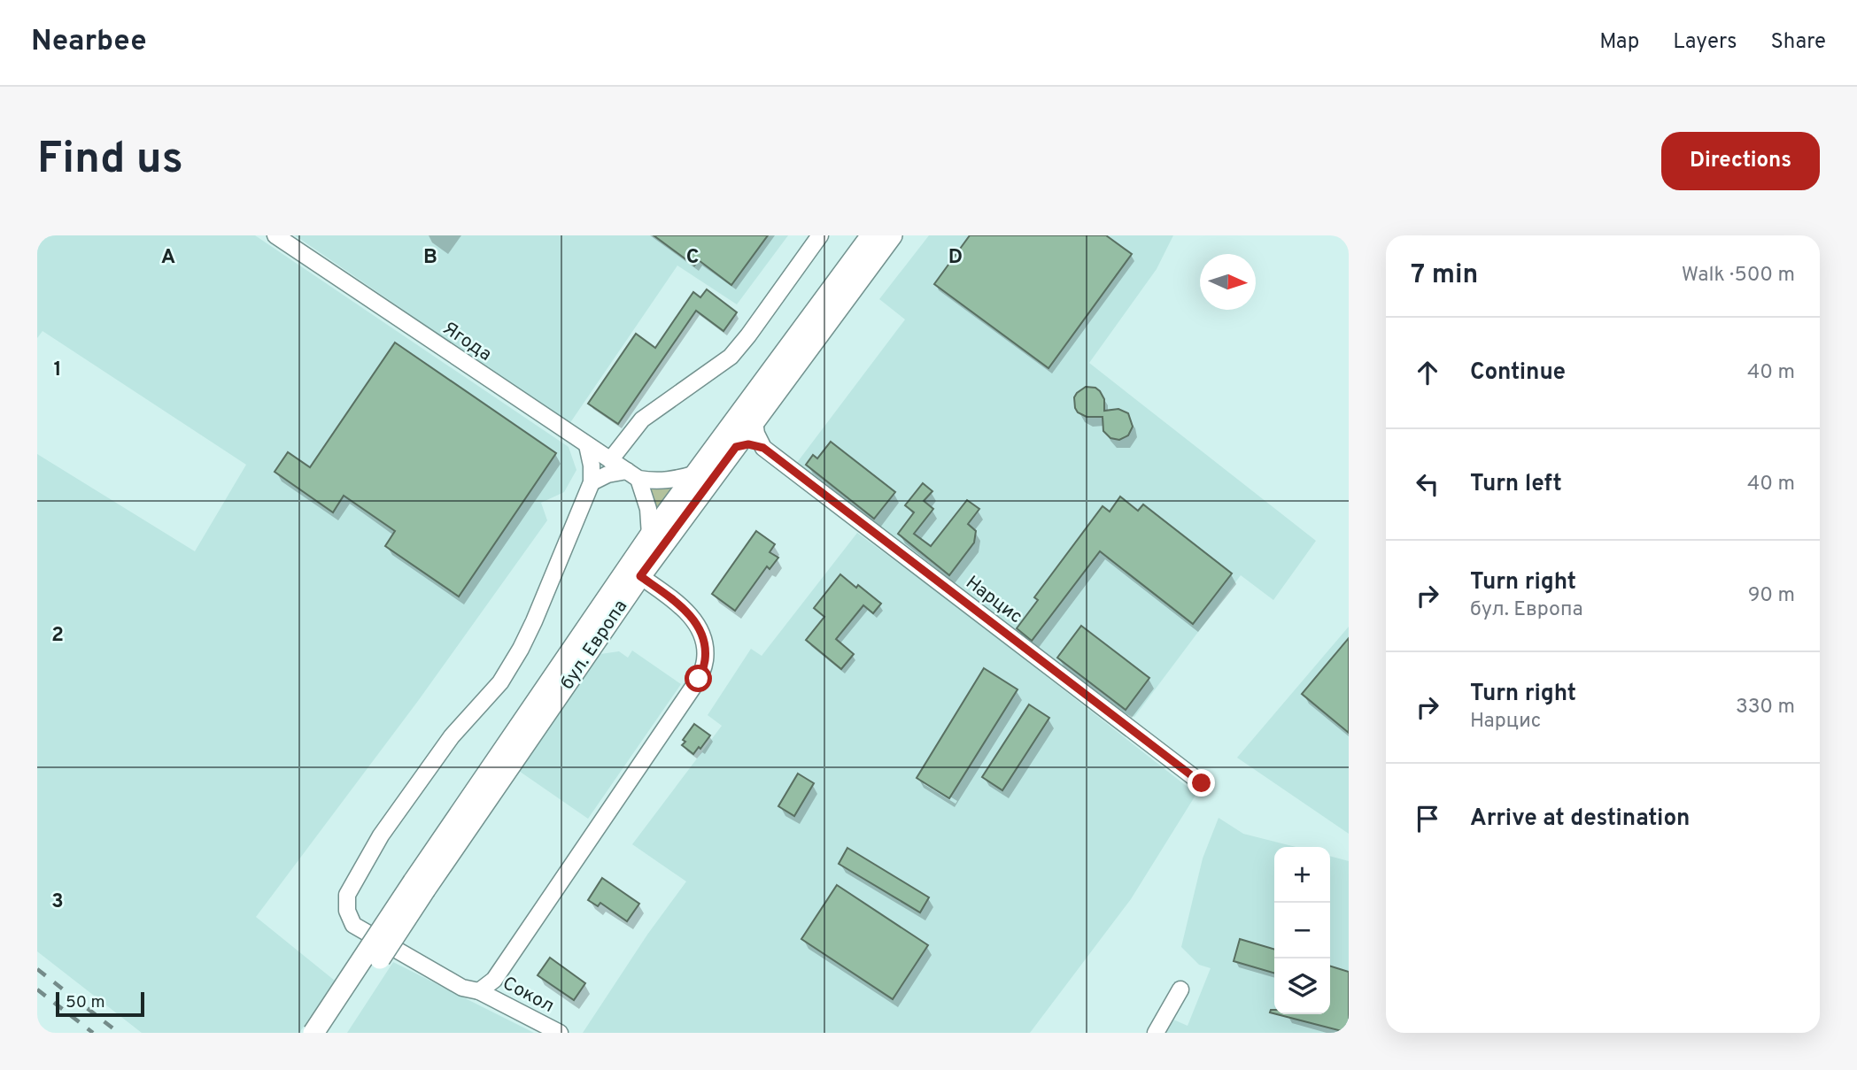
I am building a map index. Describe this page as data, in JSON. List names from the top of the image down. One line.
{"streets":{"main road":["бул. Европа"],"street":["Ягода","Нарцис","Сокол"]},"scale_bar":"50 m","north":"right","page":{"header":"Nearbee","nav":["Map","Layers","Share"],"buttons":"Directions","title":"Find us","heading":["7 min","Walk · 500 m"],"list":[["Continue","40 m"],["Turn left","40 m"],["Turn right","бул. Европа","90 m"],["Turn right","Нарцис","330 m"],"Arrive at destination"],"map_buttons":["+","−"],"scale":"50 m"},"grid":{"columns":["A","B","C","D"],"rows":["1","2","3"]}}
